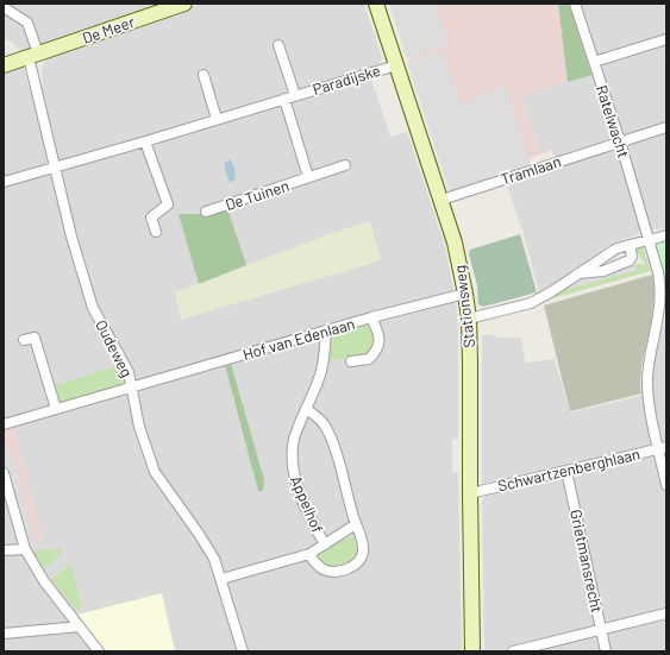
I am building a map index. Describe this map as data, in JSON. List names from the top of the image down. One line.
{"streets":{"street":["De Meer","Paradijske","Ratelwacht","Tramlaan","De Tuinen","Stationsweg","Hof van Edenlaan","Oudeweg","Schwartzenberghlaan","Appelhof","Grietmansrecht"]},"crossings":[["De Meer","Oudeweg"],["Paradijske","De Tuinen"],["Paradijske","Stationsweg"],["Paradijske","Oudeweg"],["Ratelwacht","Tramlaan"],["Ratelwacht","Schwartzenberghlaan"],["Tramlaan","Stationsweg"],["Stationsweg","Hof van Edenlaan"],["Stationsweg","Schwartzenberghlaan"],["Hof van Edenlaan","Oudeweg"],["Hof van Edenlaan","Appelhof"],["Oudeweg","Appelhof"],["Schwartzenberghlaan","Grietmansrecht"]]}
